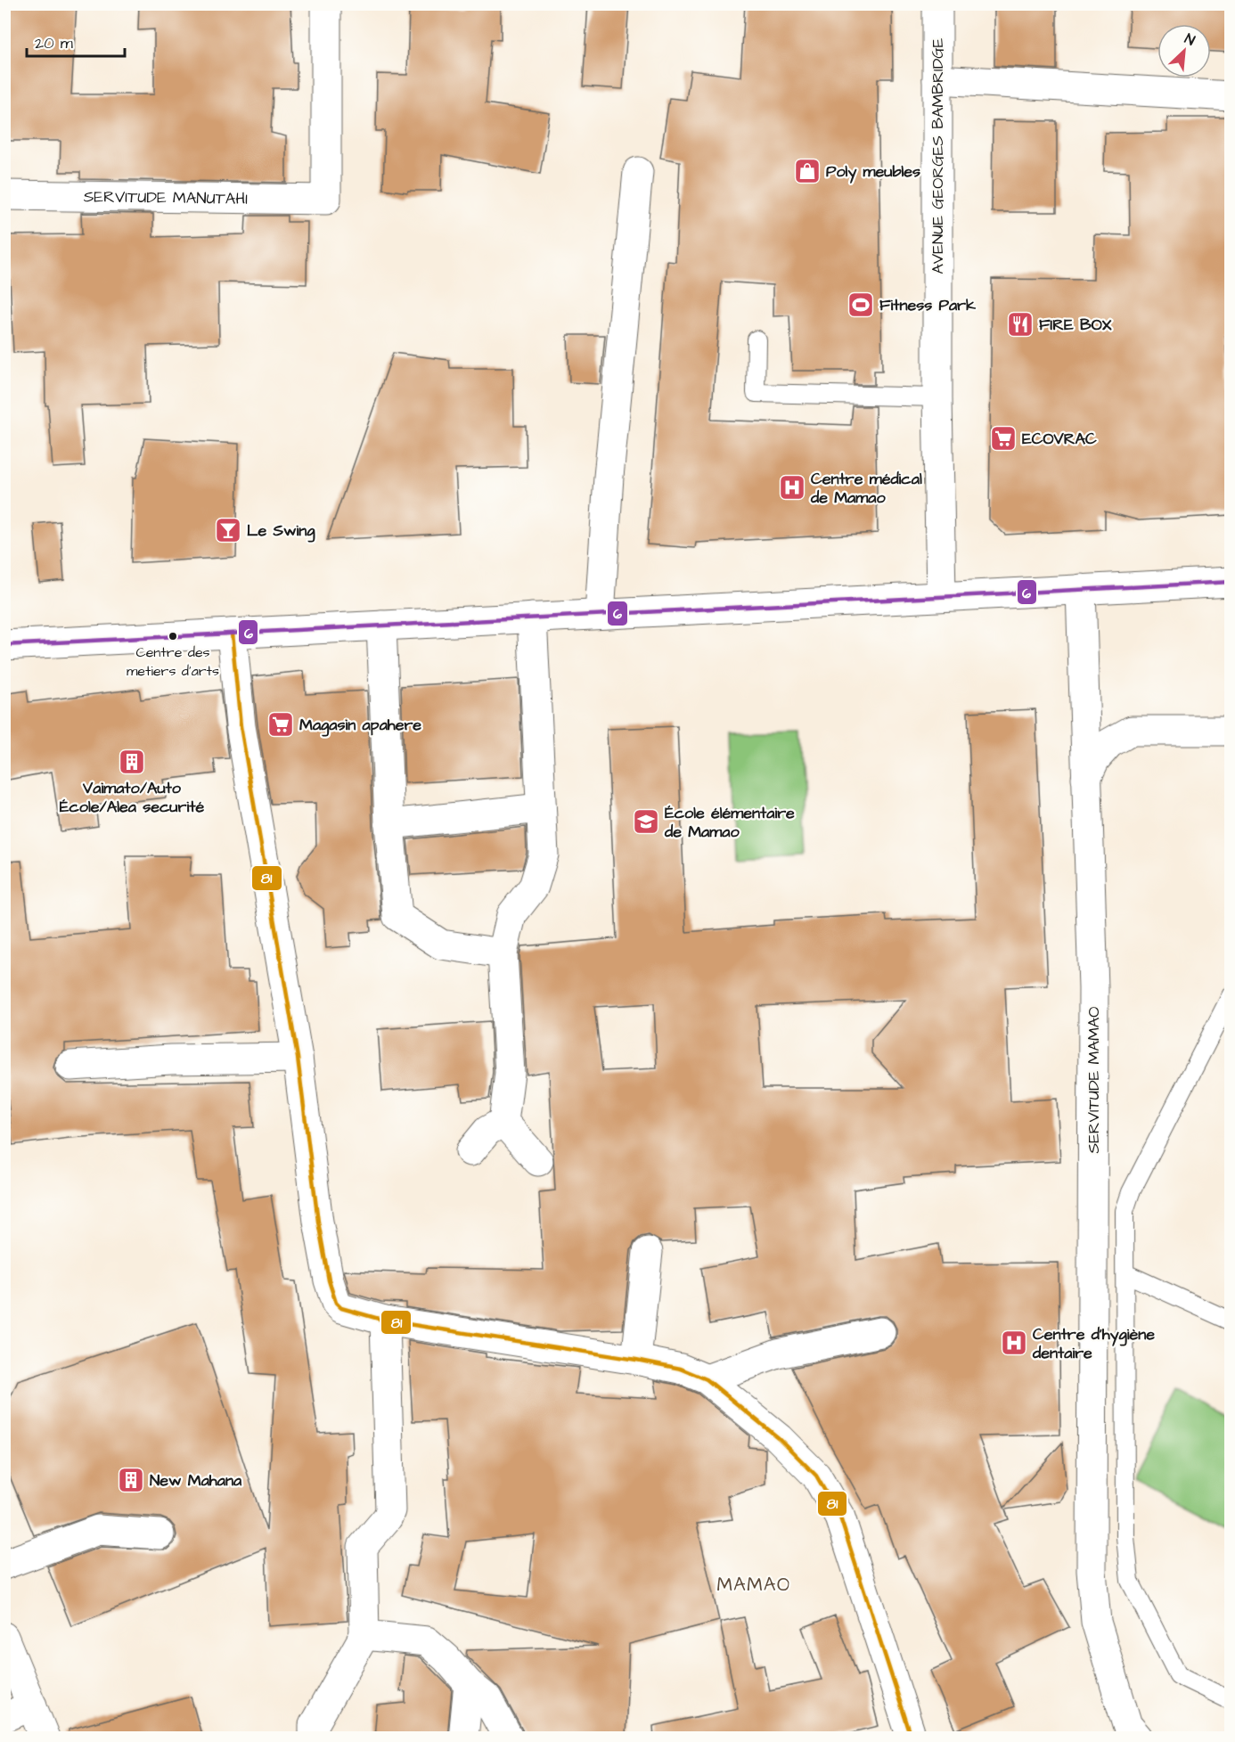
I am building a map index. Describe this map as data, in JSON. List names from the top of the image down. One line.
{"streets":{"street":["AVENUE GEORGES BAMBRIDGE","SERVITUDE MANUTAHI","SERVITUDE MAMAO"]},"districts":["MAMAO"],"places":{"shop":["Poly meubles"],"sports":["Fitness Park"],"restaurant":["FIRE BOX"],"supermarket":["ECOVRAC","Magasin apahere"],"hospital":["Centre médical de Mamao","Centre d'hygiène dentaire"],"bar":["Le Swing"],"other":["Centre des metiers d'arts"],"building":["Vaimato/Auto École/Alea securité","New Mahana"],"school or university":["École élémentaire de Mamao"]},"lines":["transit line 6","transit line 81"],"scale_bar":"20 m","north":"top right"}
